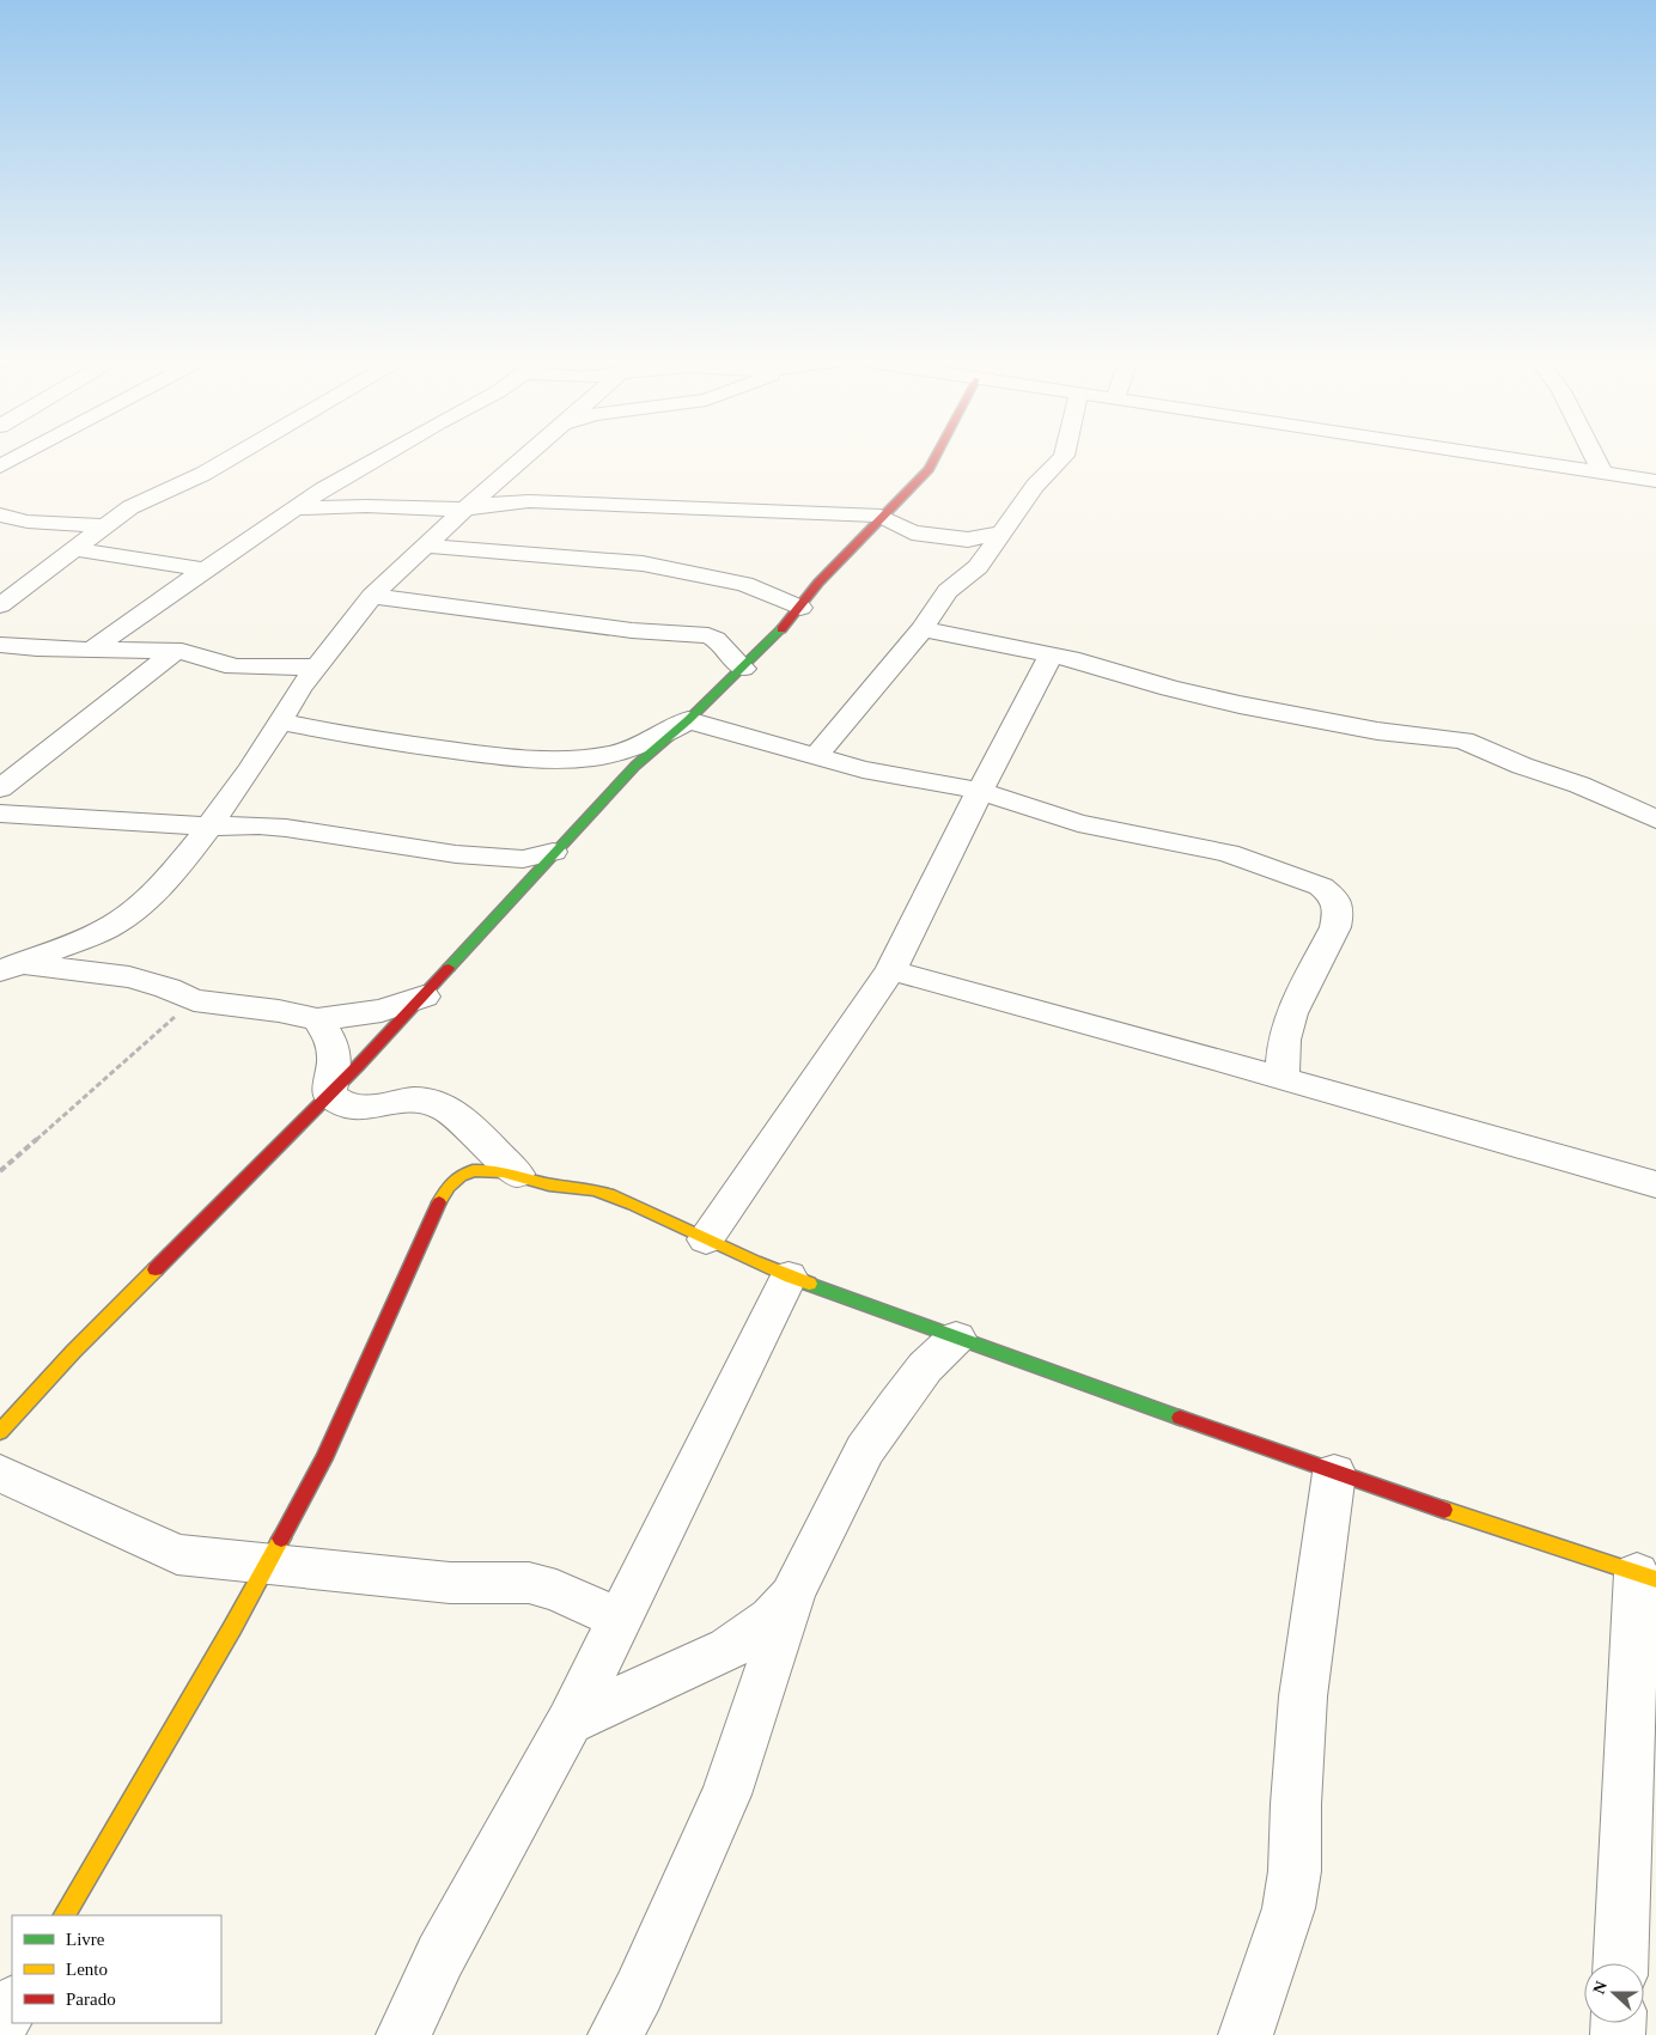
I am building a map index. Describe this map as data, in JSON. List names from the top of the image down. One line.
{"legend":["Livre","Lento","Parado"],"north":"left"}
